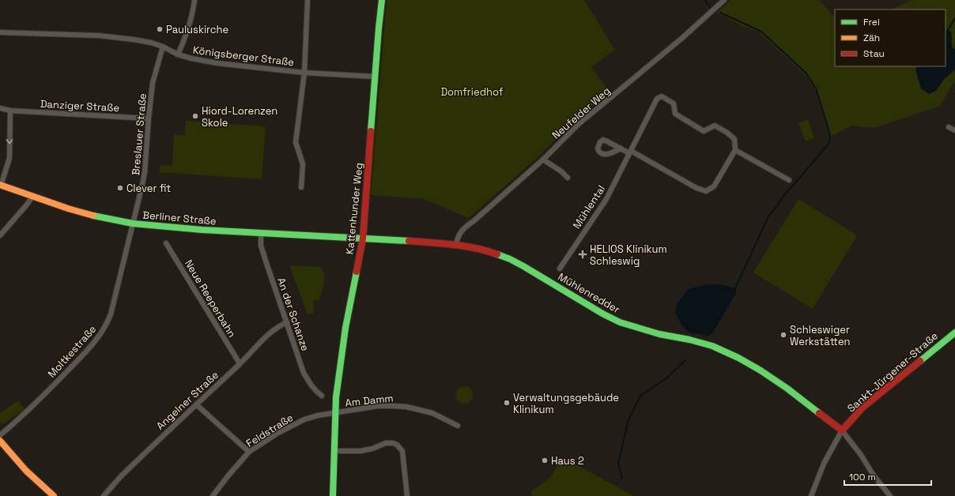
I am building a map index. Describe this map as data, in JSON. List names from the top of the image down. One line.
{"streets":{"street":["Königsberger Straße","Danziger Straße","Neufelder Weg","Breslauer Straße","Mühlental","Kattenhunder Weg","Berliner Straße","Mühlenredder","Neue Reeperbahn","An der Schanze","Moltkestraße","Sankt-Jürgener-Straße","Angelner Straße","Am Damm","Feldstraße"]},"crossings":[["Königsberger Straße","Breslauer Straße"],["Königsberger Straße","Kattenhunder Weg"],["Danziger Straße","Breslauer Straße"],["Neufelder Weg","Mühlenredder"],["Breslauer Straße","Berliner Straße"],["Breslauer Straße","Moltkestraße"],["Kattenhunder Weg","Berliner Straße"],["Kattenhunder Weg","Mühlenredder"],["Kattenhunder Weg","Am Damm"],["Kattenhunder Weg","Feldstraße"],["Berliner Straße","Mühlenredder"],["Berliner Straße","An der Schanze"],["Berliner Straße","Moltkestraße"],["Mühlenredder","Sankt-Jürgener-Straße"],["Neue Reeperbahn","Angelner Straße"],["An der Schanze","Angelner Straße"],["Am Damm","Feldstraße"]],"parks":["Domfriedhof"],"places":{"other":["Pauluskirche","Hiord-Lorenzen Skole","Clever fit","Schleswiger Werkstätten","Verwaltungsgebäude Klinikum","Haus 2"],"health":["HELIOS Klinikum Schleswig"]},"legend":["Frei","Zäh","Stau"],"scale_bar":"100 m"}
